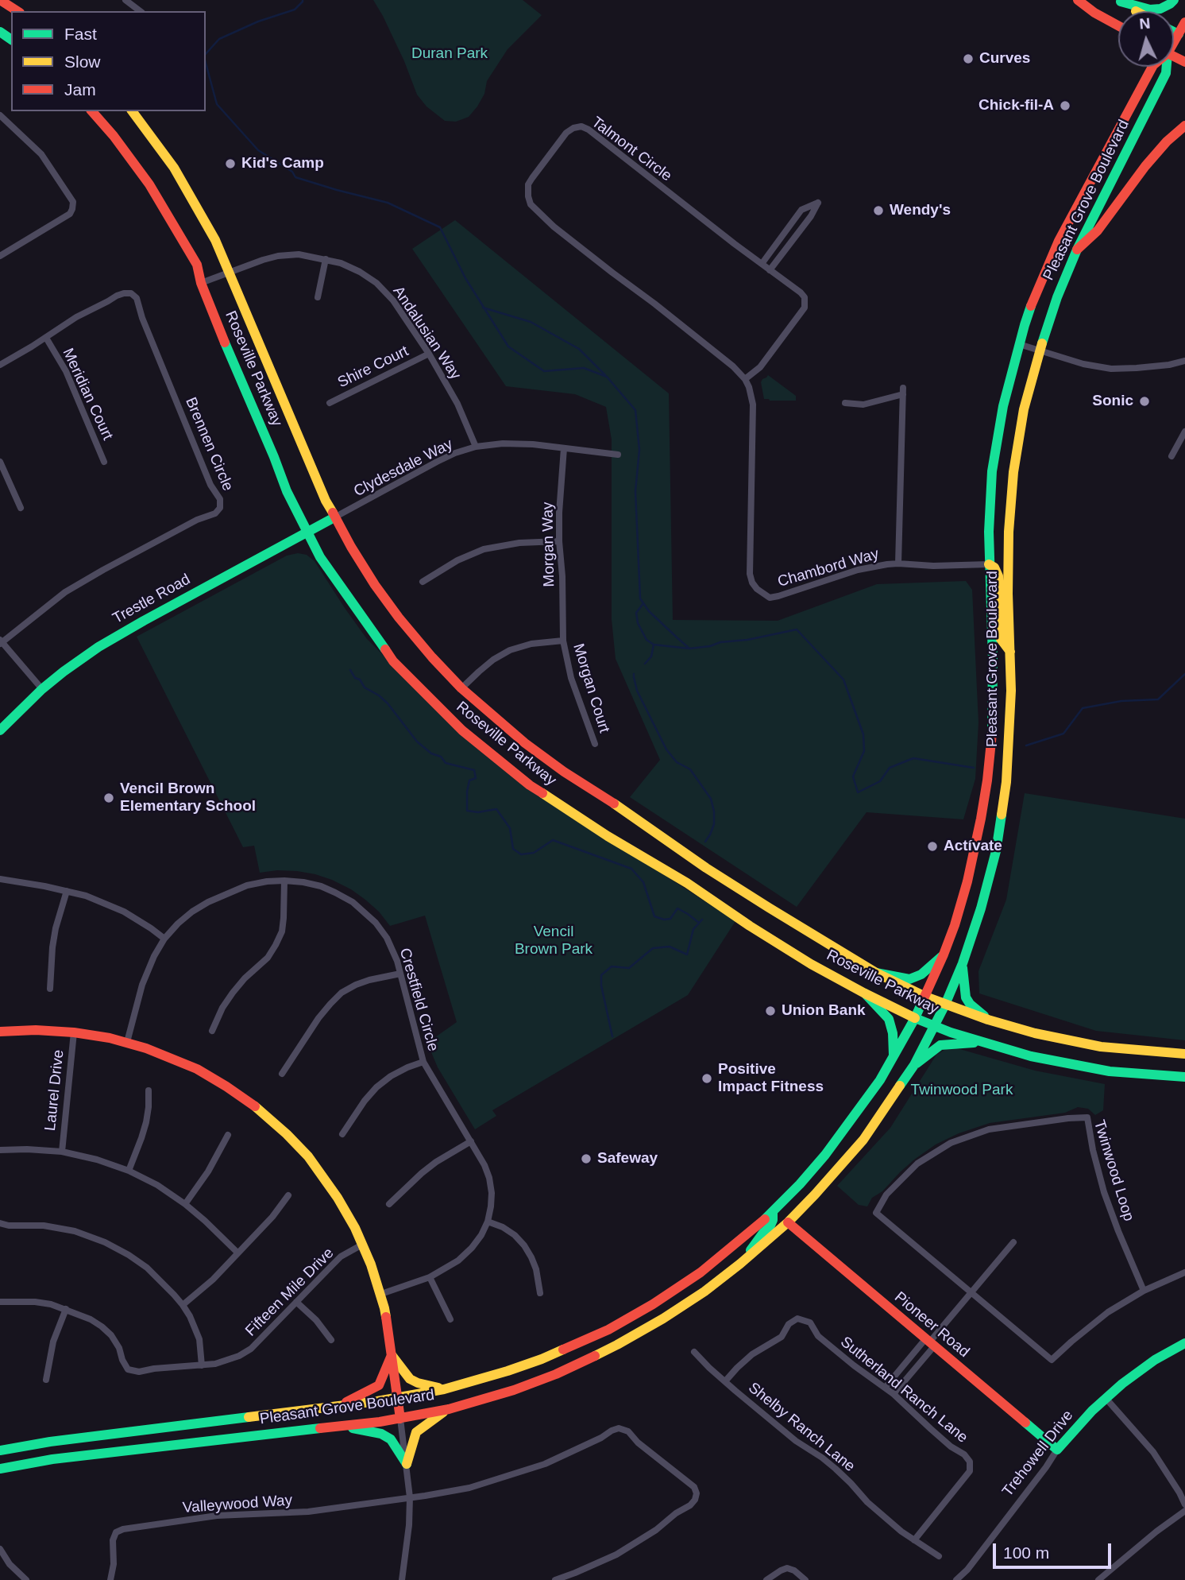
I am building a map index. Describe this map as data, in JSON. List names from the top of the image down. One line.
{"streets":{"main road":["Pleasant Grove Boulevard","Roseville Parkway","Trestle Road","Pioneer Road","Trehowell Drive"],"street":["Talmont Circle","Andalusian Way","Shire Court","Meridian Court","Brennen Circle","Clydesdale Way","Morgan Way","Chambord Way","Morgan Court","Crestfield Circle","Laurel Drive","Twinwood Loop","Fifteen Mile Drive","Sutherland Ranch Lane","Shelby Ranch Lane","Valleywood Way"]},"crossings":[["Talmont Circle","Chambord Way"],["Pleasant Grove Boulevard","Roseville Parkway"],["Pleasant Grove Boulevard","Chambord Way"],["Pleasant Grove Boulevard","Pioneer Road"],["Andalusian Way","Shire Court"],["Andalusian Way","Roseville Parkway"],["Andalusian Way","Clydesdale Way"],["Roseville Parkway","Clydesdale Way"],["Roseville Parkway","Trestle Road"],["Meridian Court","Brennen Circle"],["Clydesdale Way","Morgan Way"],["Clydesdale Way","Trestle Road"],["Morgan Way","Morgan Court"],["Pioneer Road","Trehowell Drive"],["Sutherland Ranch Lane","Shelby Ranch Lane"]],"parks":["Duran Park","Vencil Brown Park","Twinwood Park"],"places":["Curves","Chick-fil-A","Kid's Camp","Wendy's","Sonic","Vencil Brown Elementary School","Actívate","Union Bank","Positive Impact Fitness","Safeway"],"legend":["Fast","Slow","Jam"],"scale_bar":"100 m","north":"top"}
